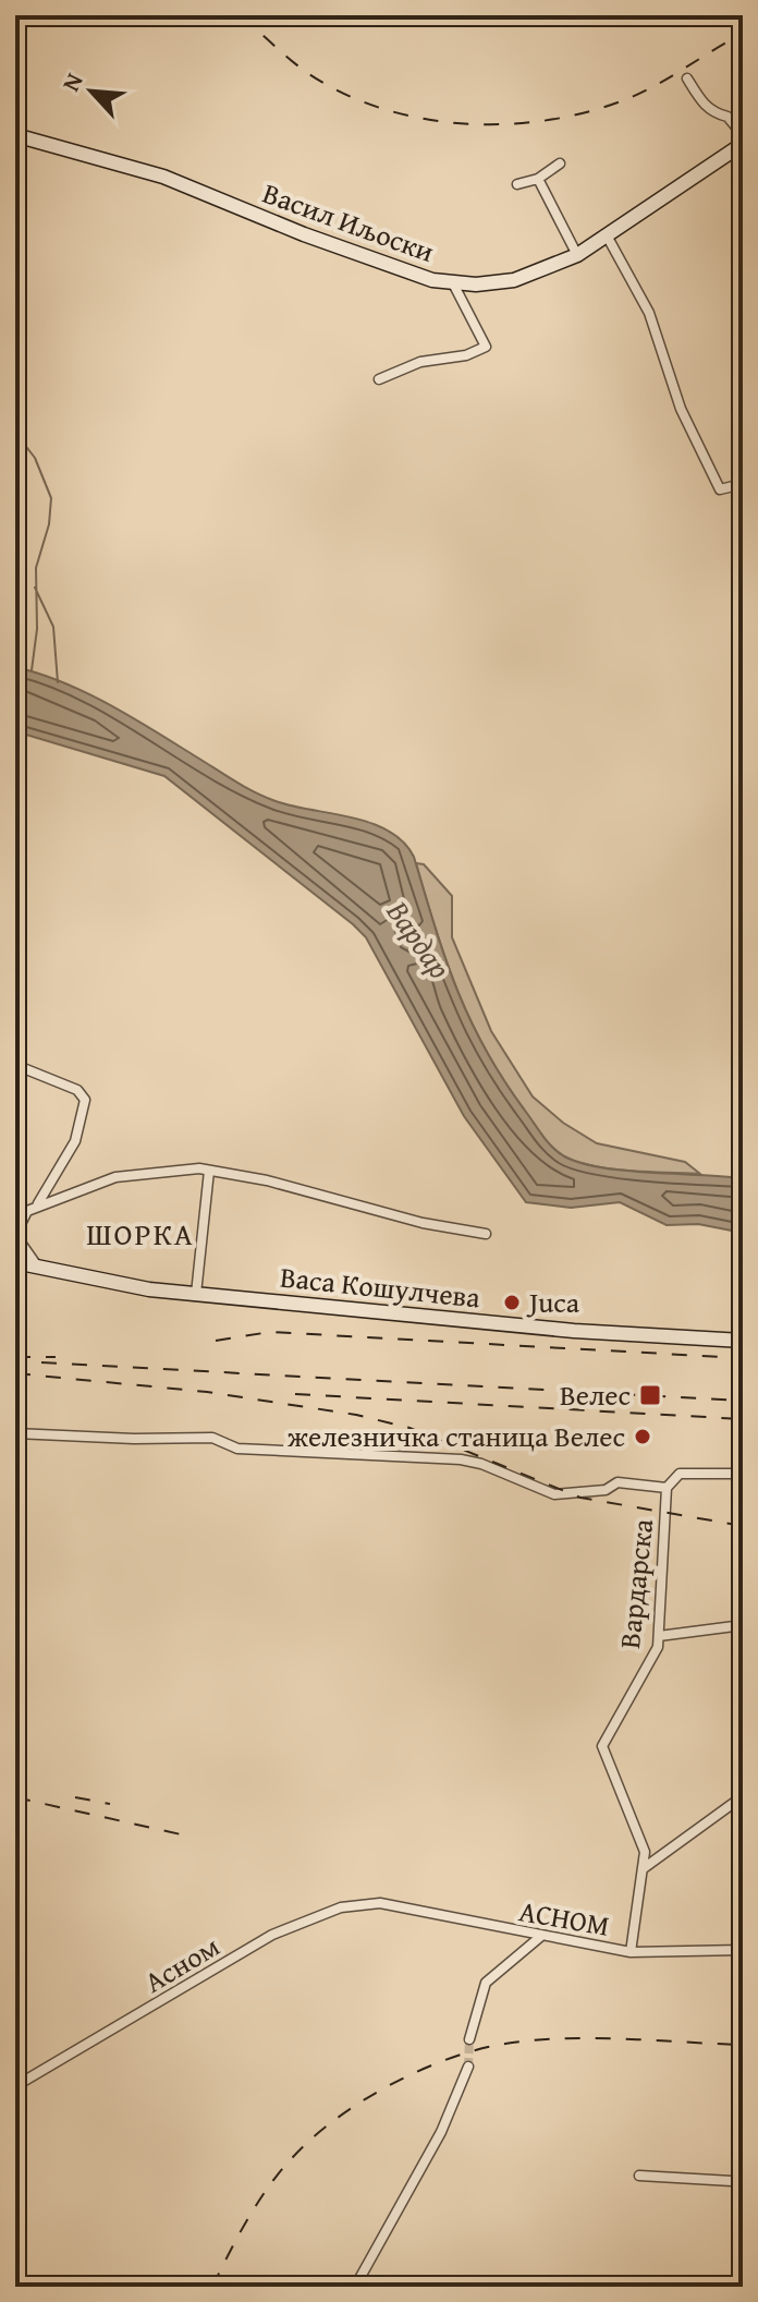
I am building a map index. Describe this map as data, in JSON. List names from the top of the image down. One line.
{"streets":{"main road":["Васил Иљоски","Васа Кошулчева"],"street":["Вардарска","АСНОМ","Асном"]},"crossings":[["Вардарска","АСНОМ"],["АСНОМ","Асном"]],"districts":["ШОРКА"],"water":["Вардар"],"places":{"other":["Juca","железничка станица Велес"],"transit":["Велес"]},"north":"top left"}
